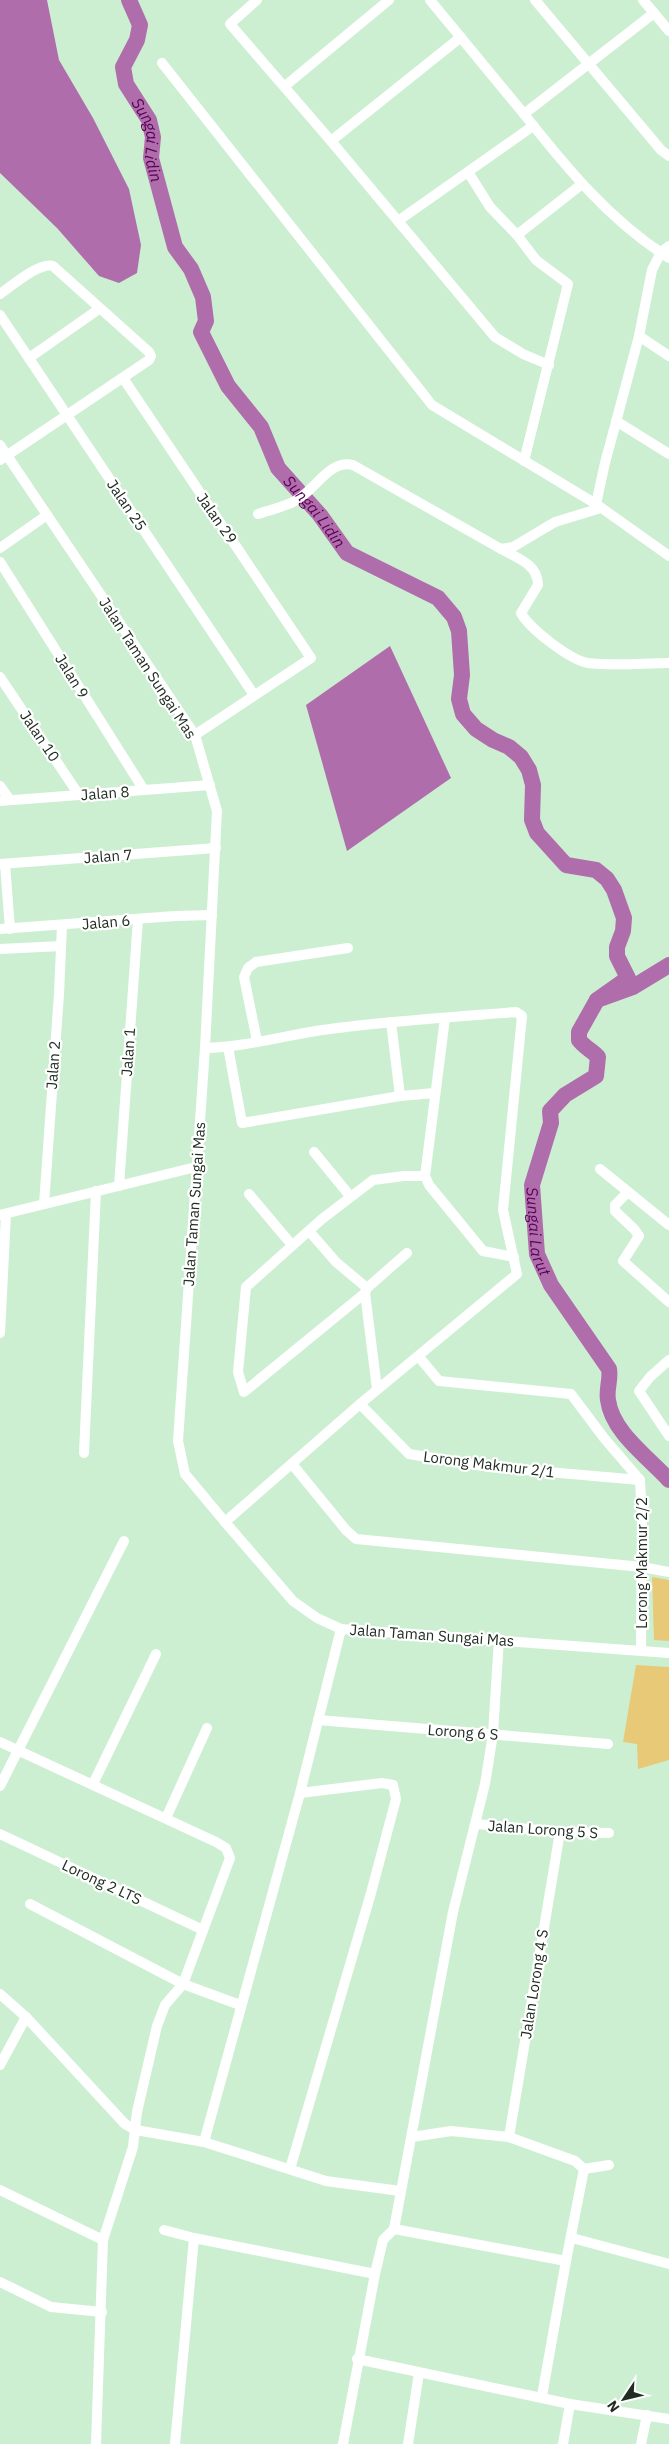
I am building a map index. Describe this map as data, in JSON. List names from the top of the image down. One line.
{"streets":{"street":["Jalan 25","Jalan 29","Jalan Taman Sungai Mas","Jalan 9","Jalan 10","Jalan 8","Jalan 7","Jalan 6","Jalan 1","Jalan 2","Lorong Makmur 2/1","Lorong Makmur 2/2","Lorong 6 S","Jalan Lorong 5 S","Lorong 2 LTS","Jalan Lorong 4 S"]},"crossings":[["Jalan 25","Jalan 29"],["Jalan Taman Sungai Mas","Jalan 8"],["Jalan Taman Sungai Mas","Jalan 7"],["Jalan Taman Sungai Mas","Jalan 6"],["Jalan Taman Sungai Mas","Lorong Makmur 2/2"],["Jalan 9","Jalan 8"],["Jalan 10","Jalan 8"],["Jalan 6","Jalan 1"],["Jalan 6","Jalan 2"],["Lorong Makmur 2/1","Lorong Makmur 2/2"],["Jalan Lorong 5 S","Jalan Lorong 4 S"]],"water":["Sungai Lidin","Sungai Larut"],"north":"bottom left"}
